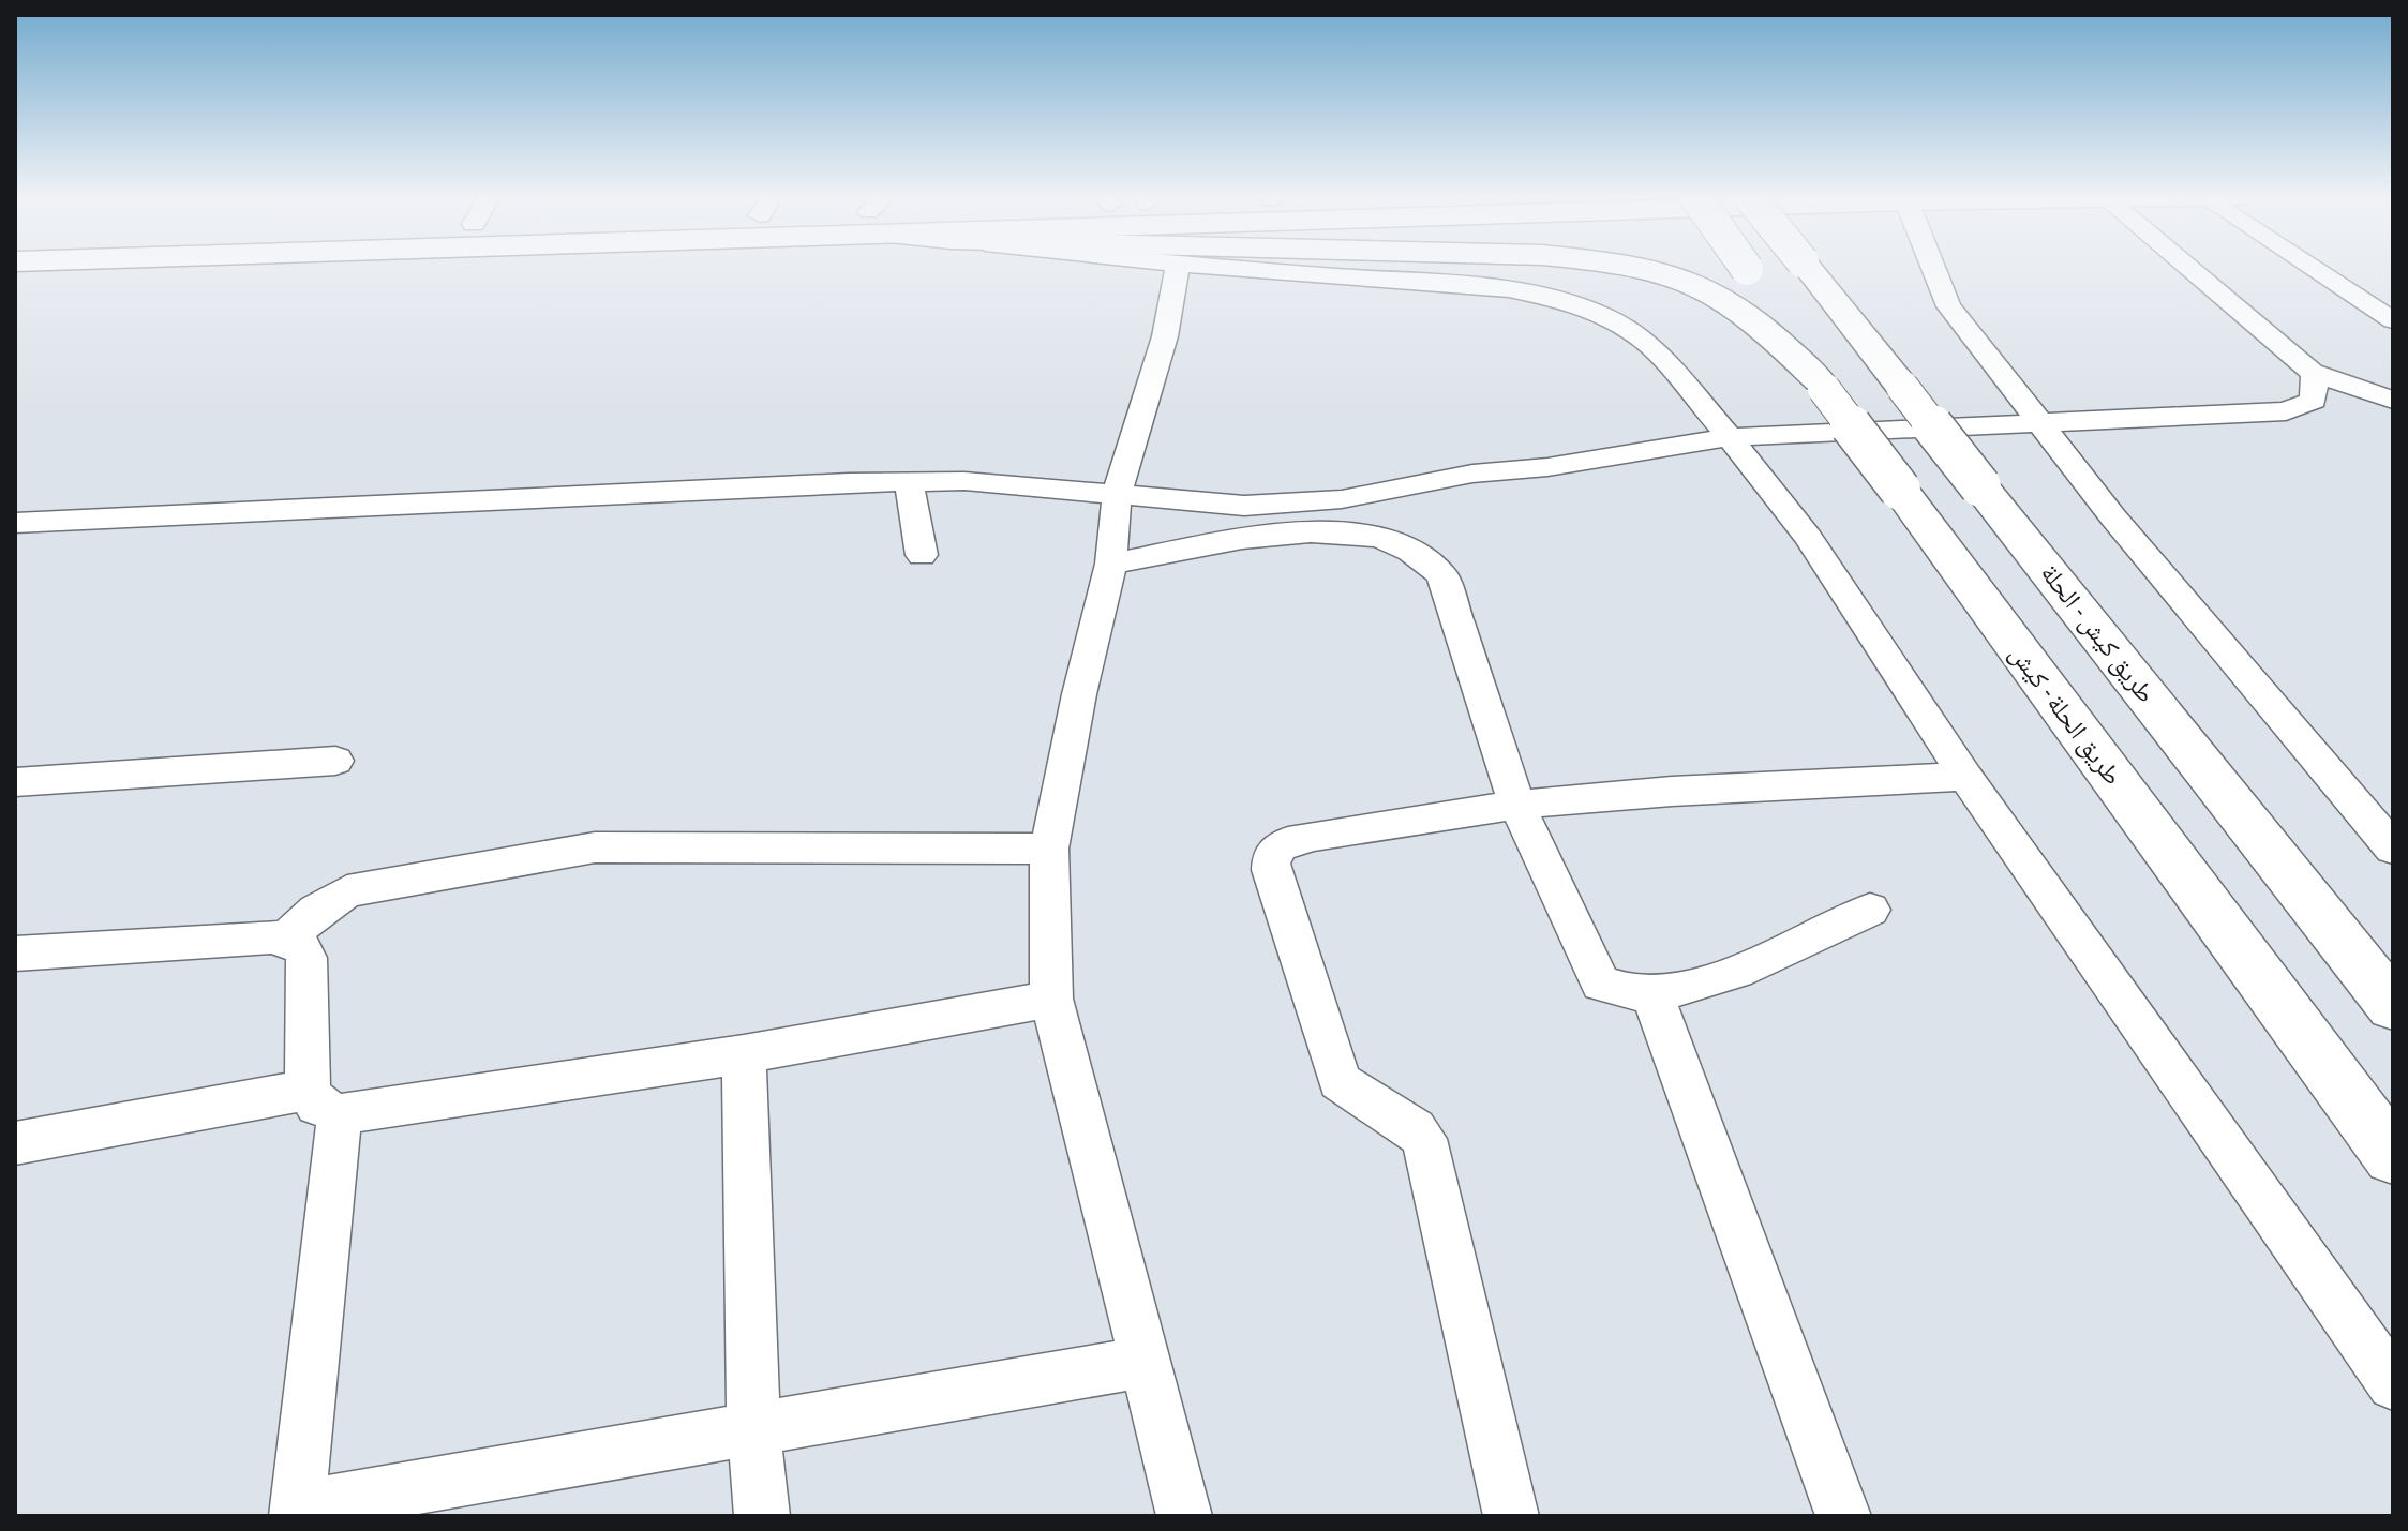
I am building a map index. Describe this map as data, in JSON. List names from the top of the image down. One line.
{"streets":{"main road":["طريق كيش - الحلة","طريق الحلة - كيش"]}}
